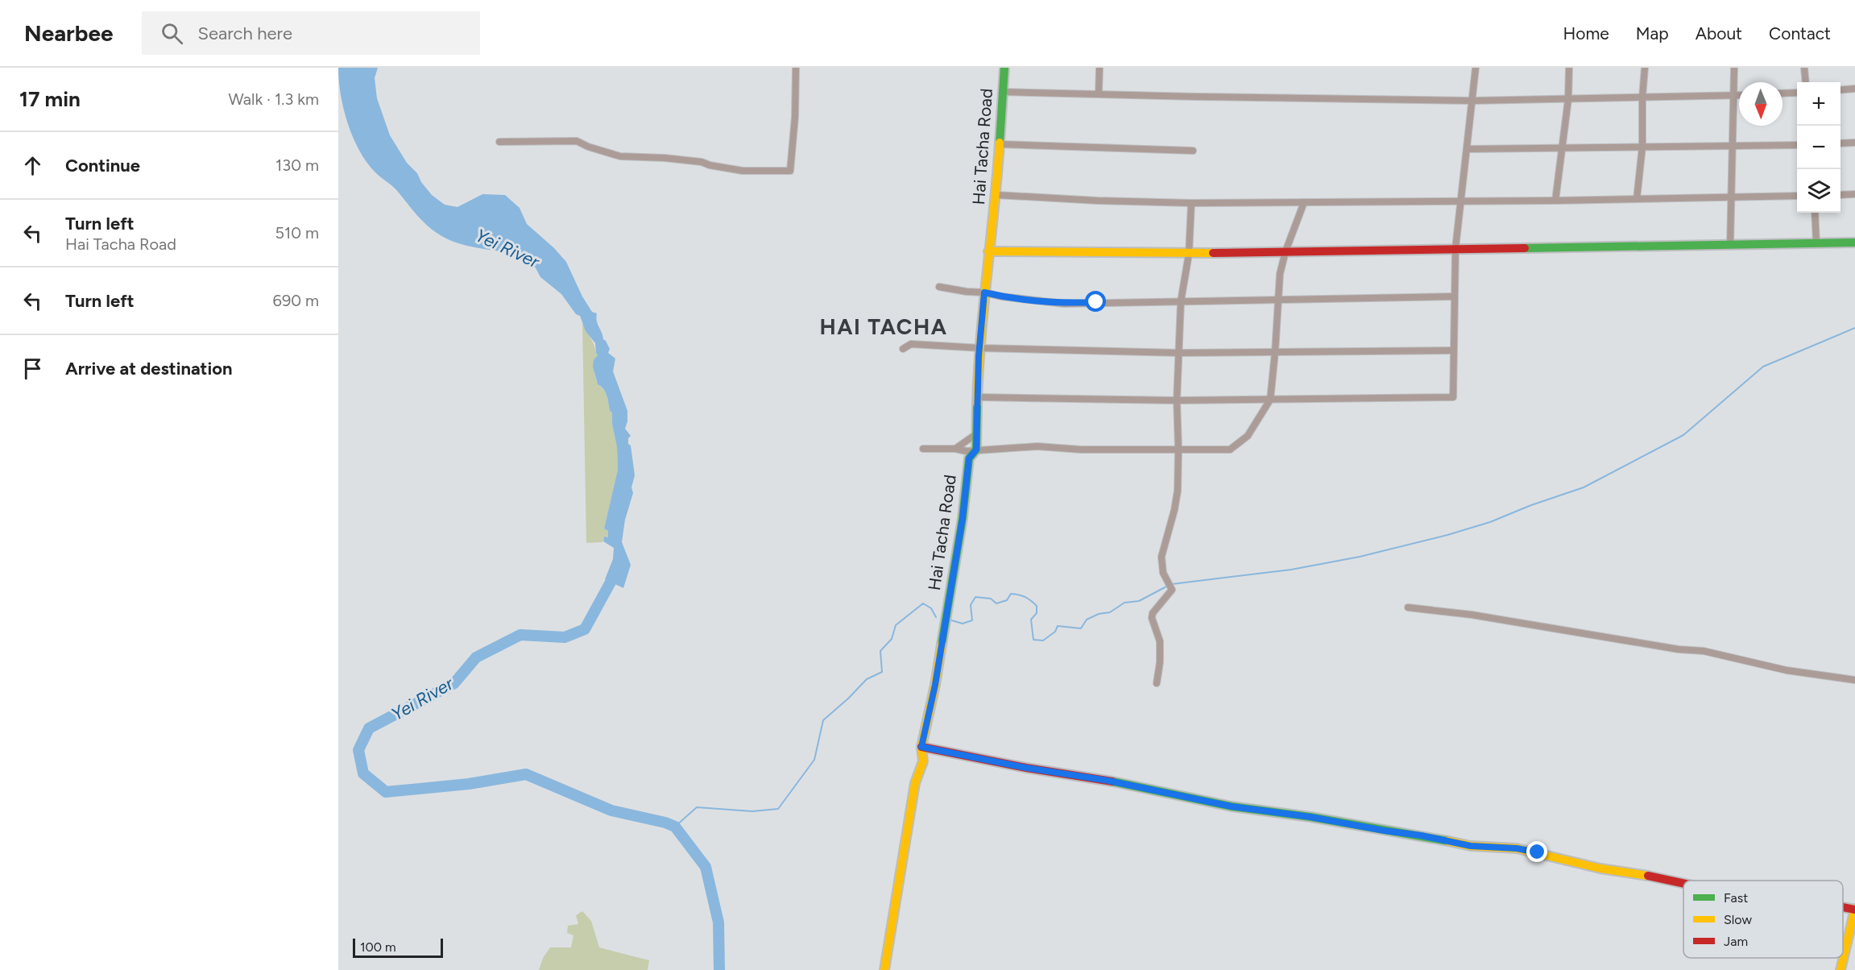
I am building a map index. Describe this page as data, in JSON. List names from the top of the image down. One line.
{"streets":{"street":["Hai Tacha Road"]},"districts":["HAI TACHA"],"water":["Yei River"],"legend":["Fast","Slow","Jam"],"scale_bar":"100 m","north":"bottom","page":{"header":"Nearbee","search":"Search here","nav":["Home","Map","About","Contact"],"heading":["17 min","Walk · 1.3 km"],"map_buttons":["+","−"],"list":[["Continue","130 m"],["Turn left","Hai Tacha Road","510 m"],["Turn left","690 m"],"Arrive at destination"],"scale":"100 m"}}
